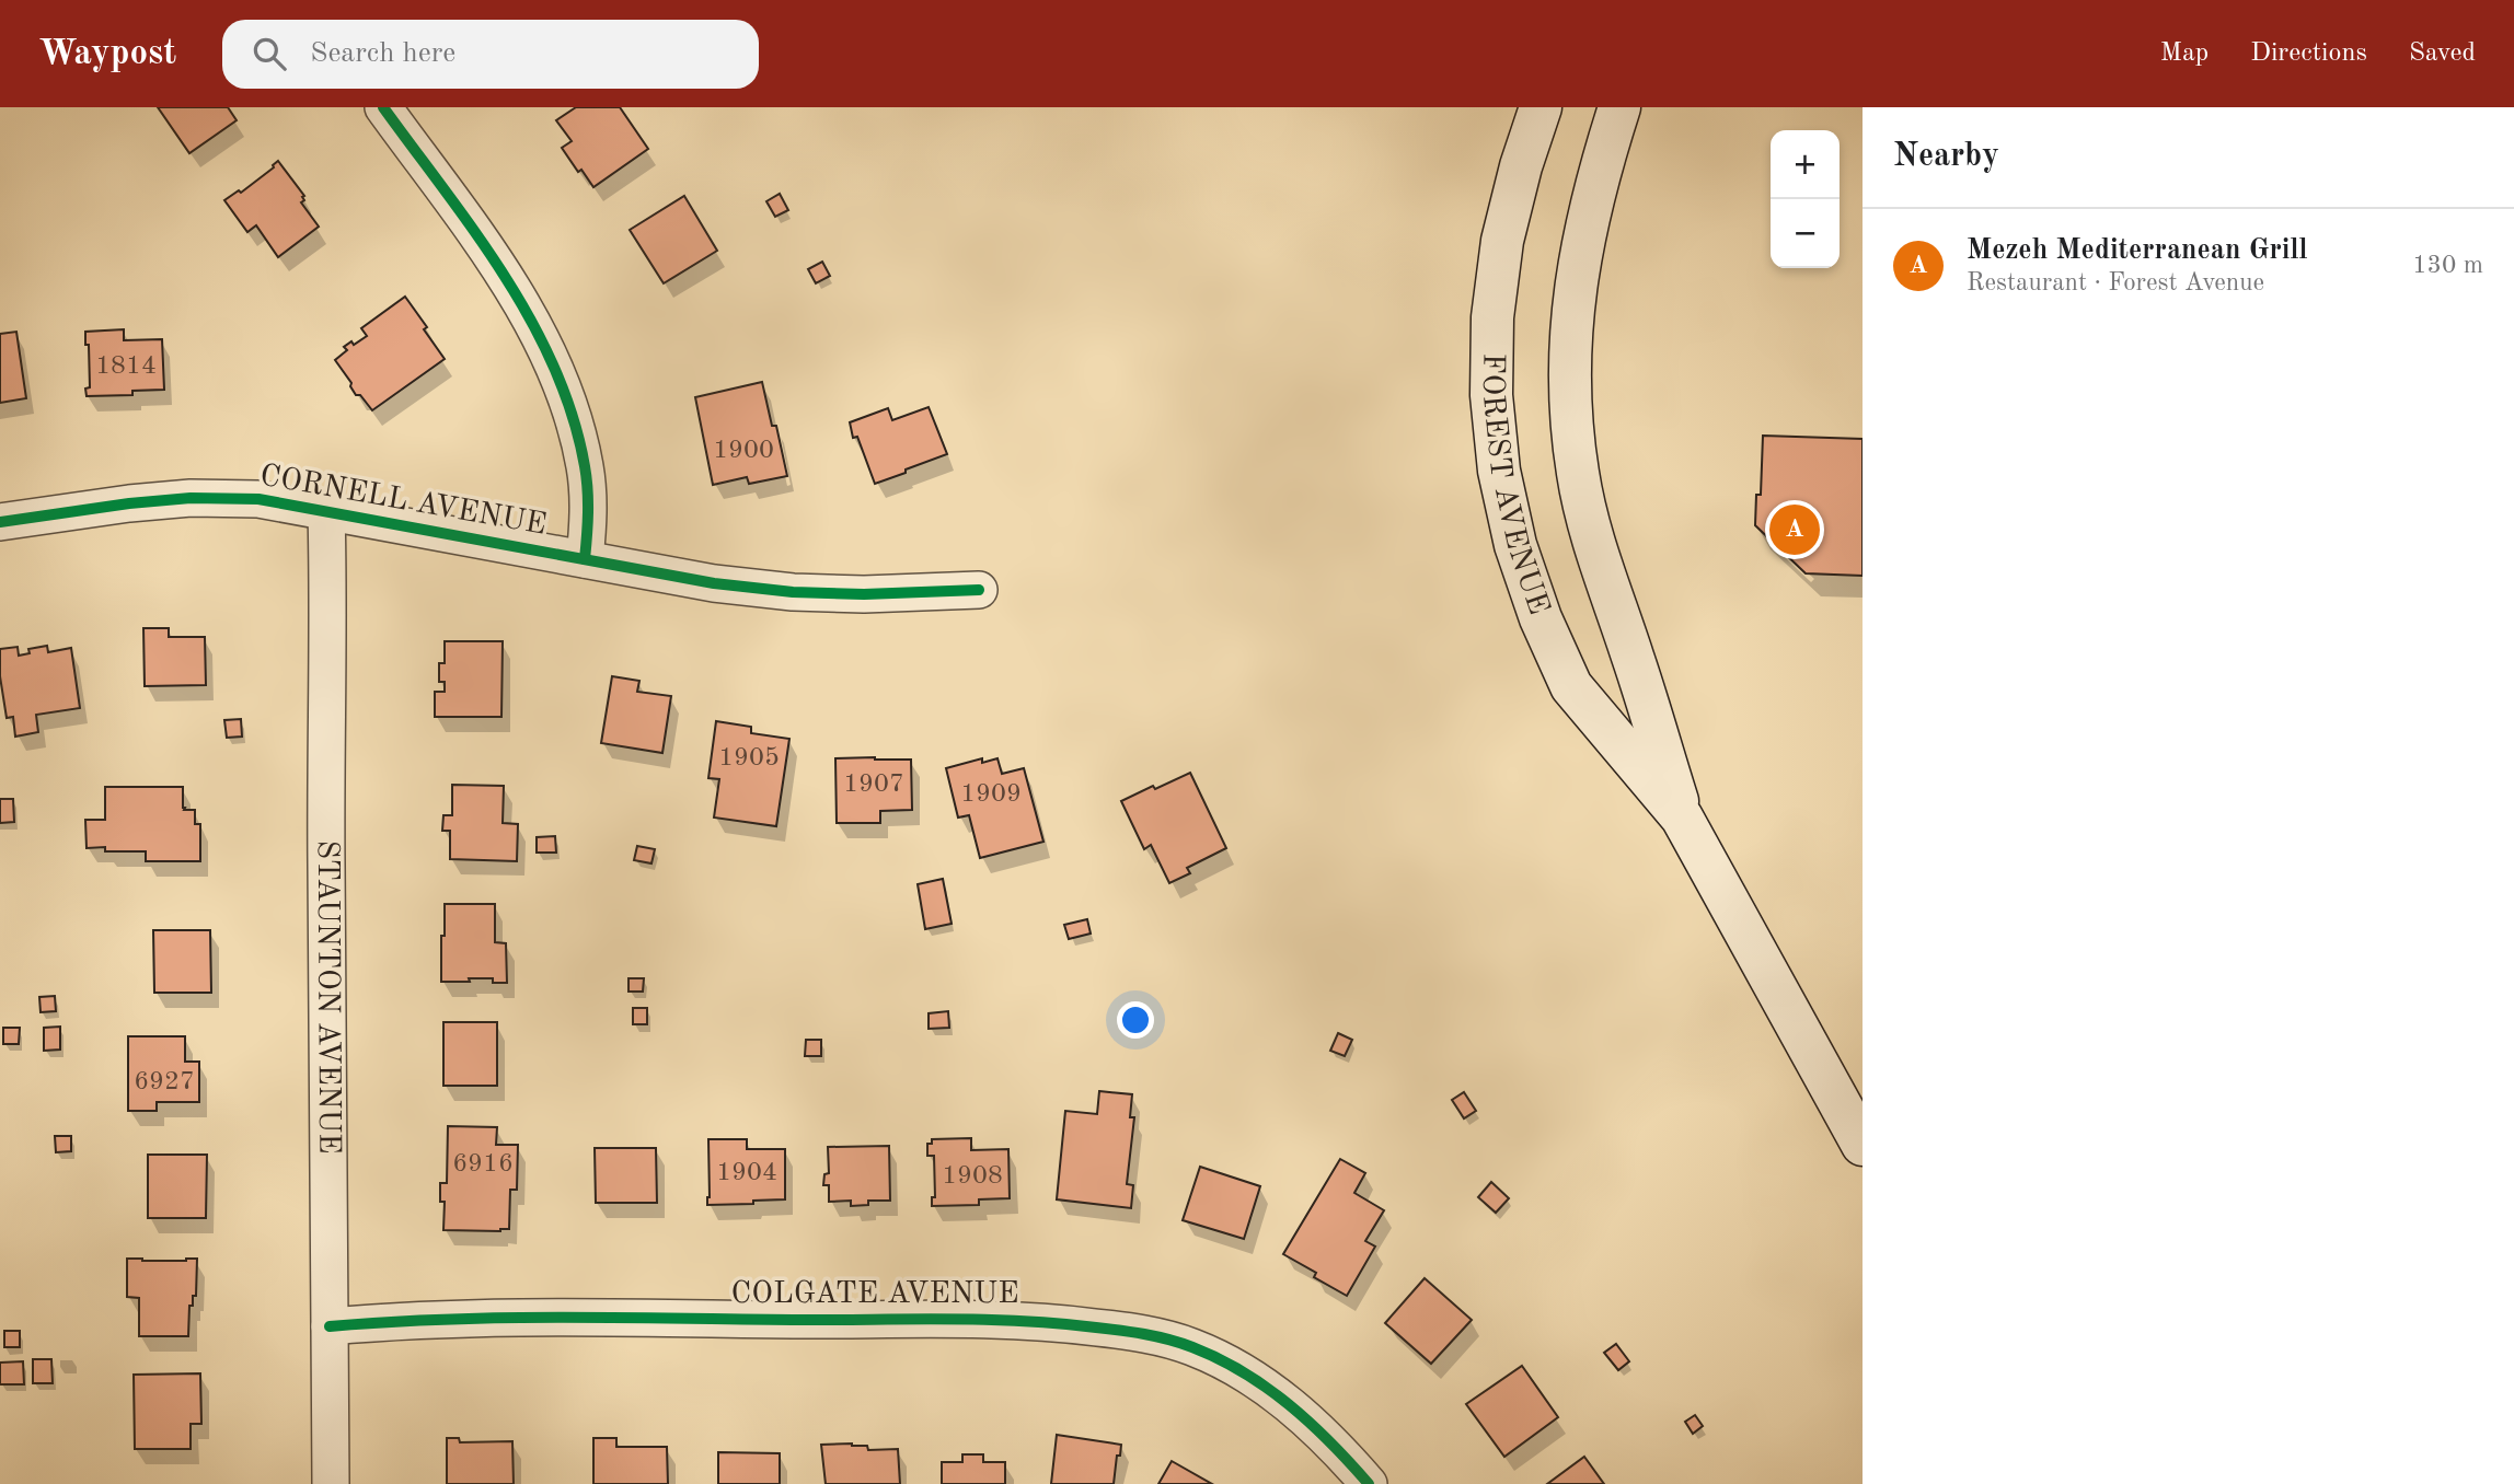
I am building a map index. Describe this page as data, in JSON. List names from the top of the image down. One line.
{"streets":{"main road":["FOREST AVENUE"],"street":["CORNELL AVENUE","STAUNTON AVENUE","COLGATE AVENUE"]},"crossings":[["CORNELL AVENUE","STAUNTON AVENUE"],["STAUNTON AVENUE","COLGATE AVENUE"]],"house_numbers":["1814","1900","1905","1907","1909","6927","6916","1904","1908"],"page":{"header":"Waypost","search":"Search here","nav":["Map","Directions","Saved"],"heading":"Nearby","map_buttons":["+","−"],"list":[{"mark":"A","name":"Mezeh Mediterranean Grill","note":"Restaurant · Forest Avenue","value":"130 m"}],"pins":"A"}}
